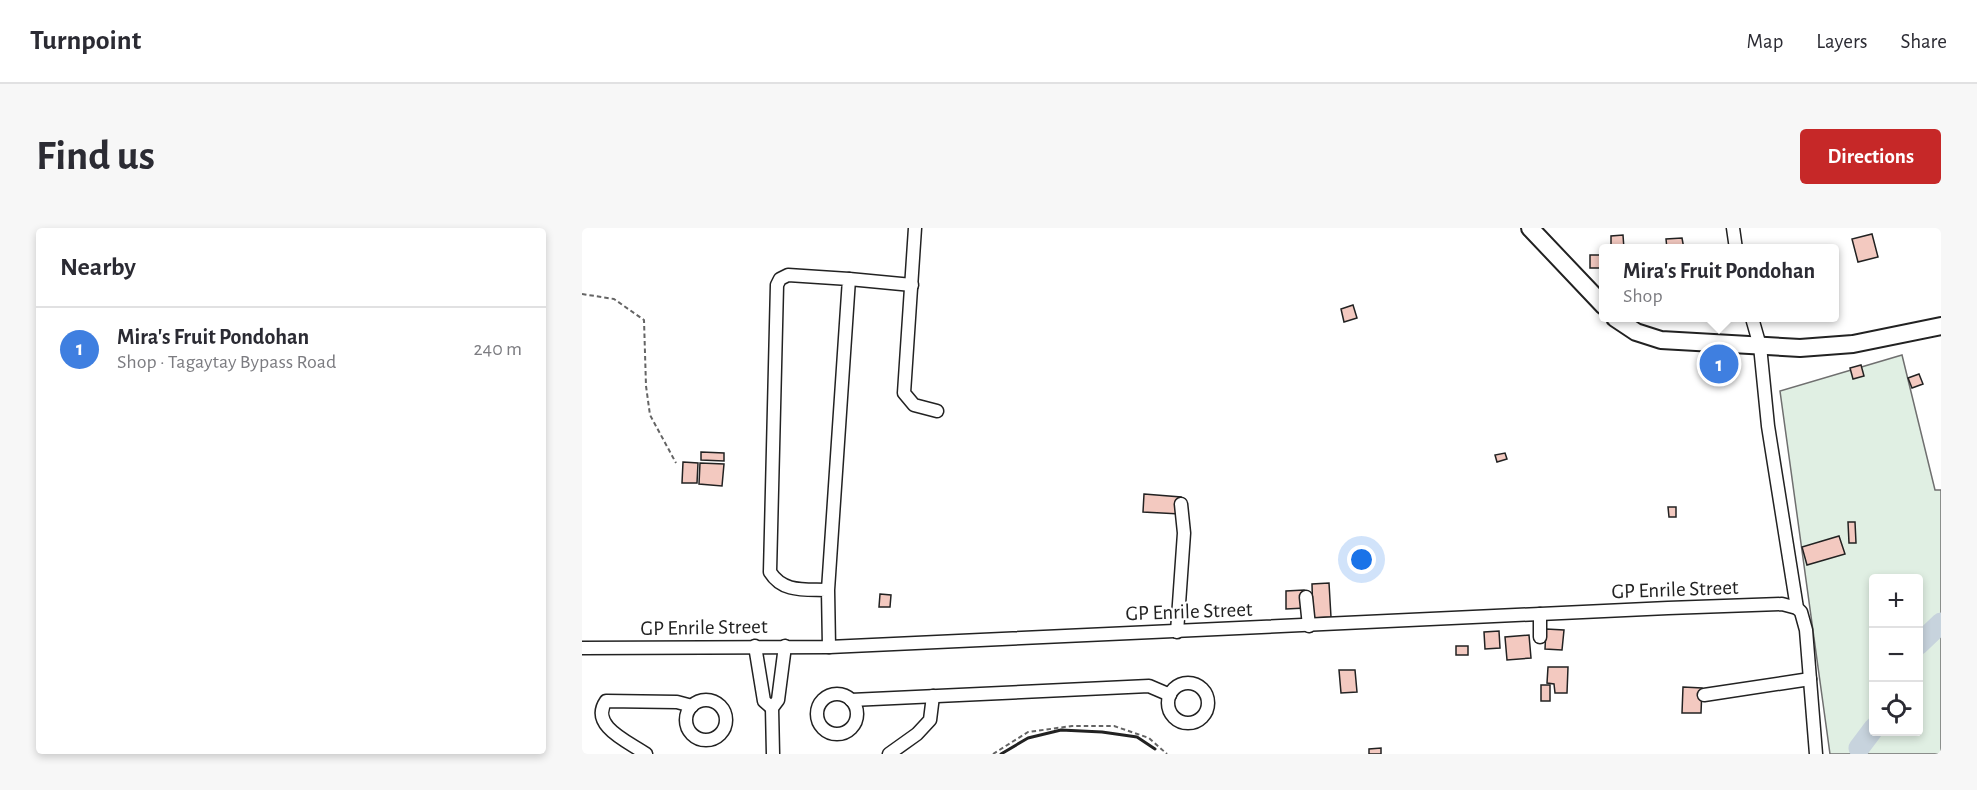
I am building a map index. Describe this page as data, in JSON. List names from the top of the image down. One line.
{"streets":{"street":["GP Enrile Street"]},"page":{"header":"Turnpoint","nav":["Map","Layers","Share"],"buttons":"Directions","title":"Find us","heading":"Nearby","popup":["Mira's Fruit Pondohan","Shop"],"list":[{"mark":"1","name":"Mira's Fruit Pondohan","note":"Shop · Tagaytay Bypass Road","value":"240 m"}],"pins":"1","map_buttons":["+","−"]}}
